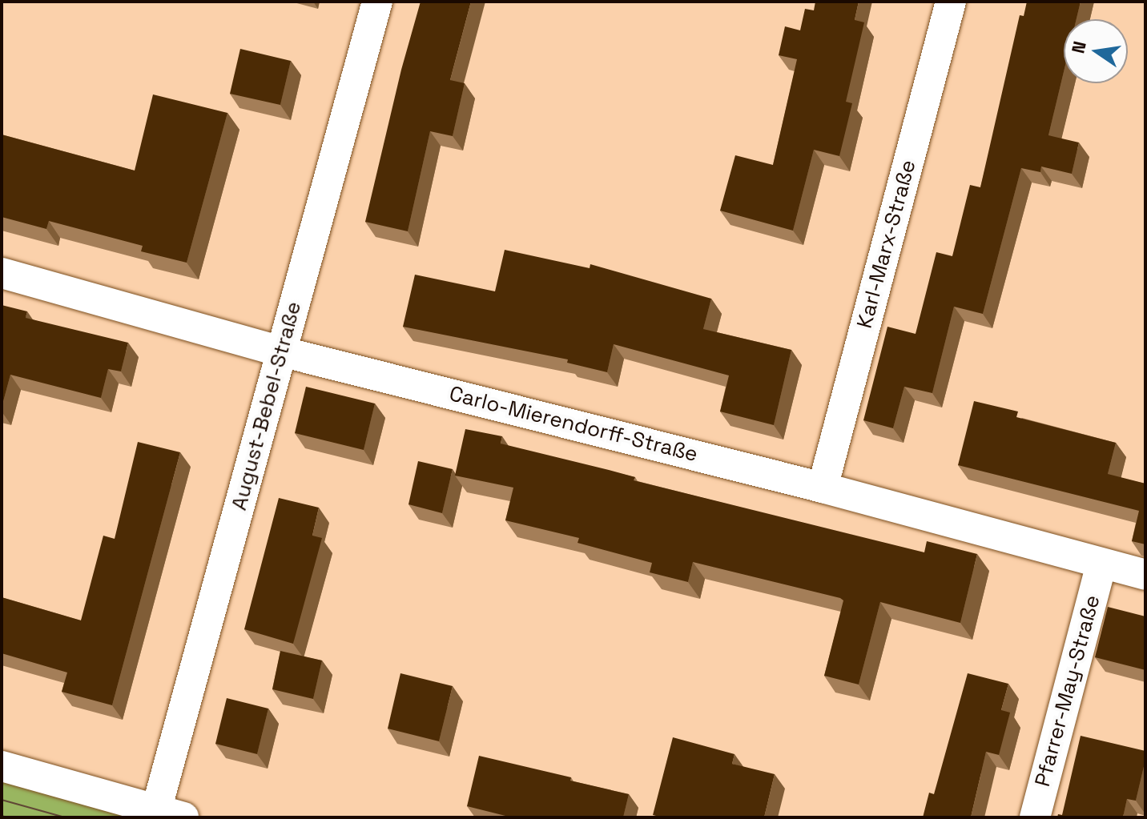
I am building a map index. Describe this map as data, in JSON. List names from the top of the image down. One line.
{"streets":{"street":["Karl-Marx-Straße","August-Bebel-Straße","Carlo-Mierendorff-Straße","Pfarrer-May-Straße"]},"crossings":[["Karl-Marx-Straße","Carlo-Mierendorff-Straße"],["August-Bebel-Straße","Carlo-Mierendorff-Straße"],["Carlo-Mierendorff-Straße","Pfarrer-May-Straße"]],"north":"left"}
